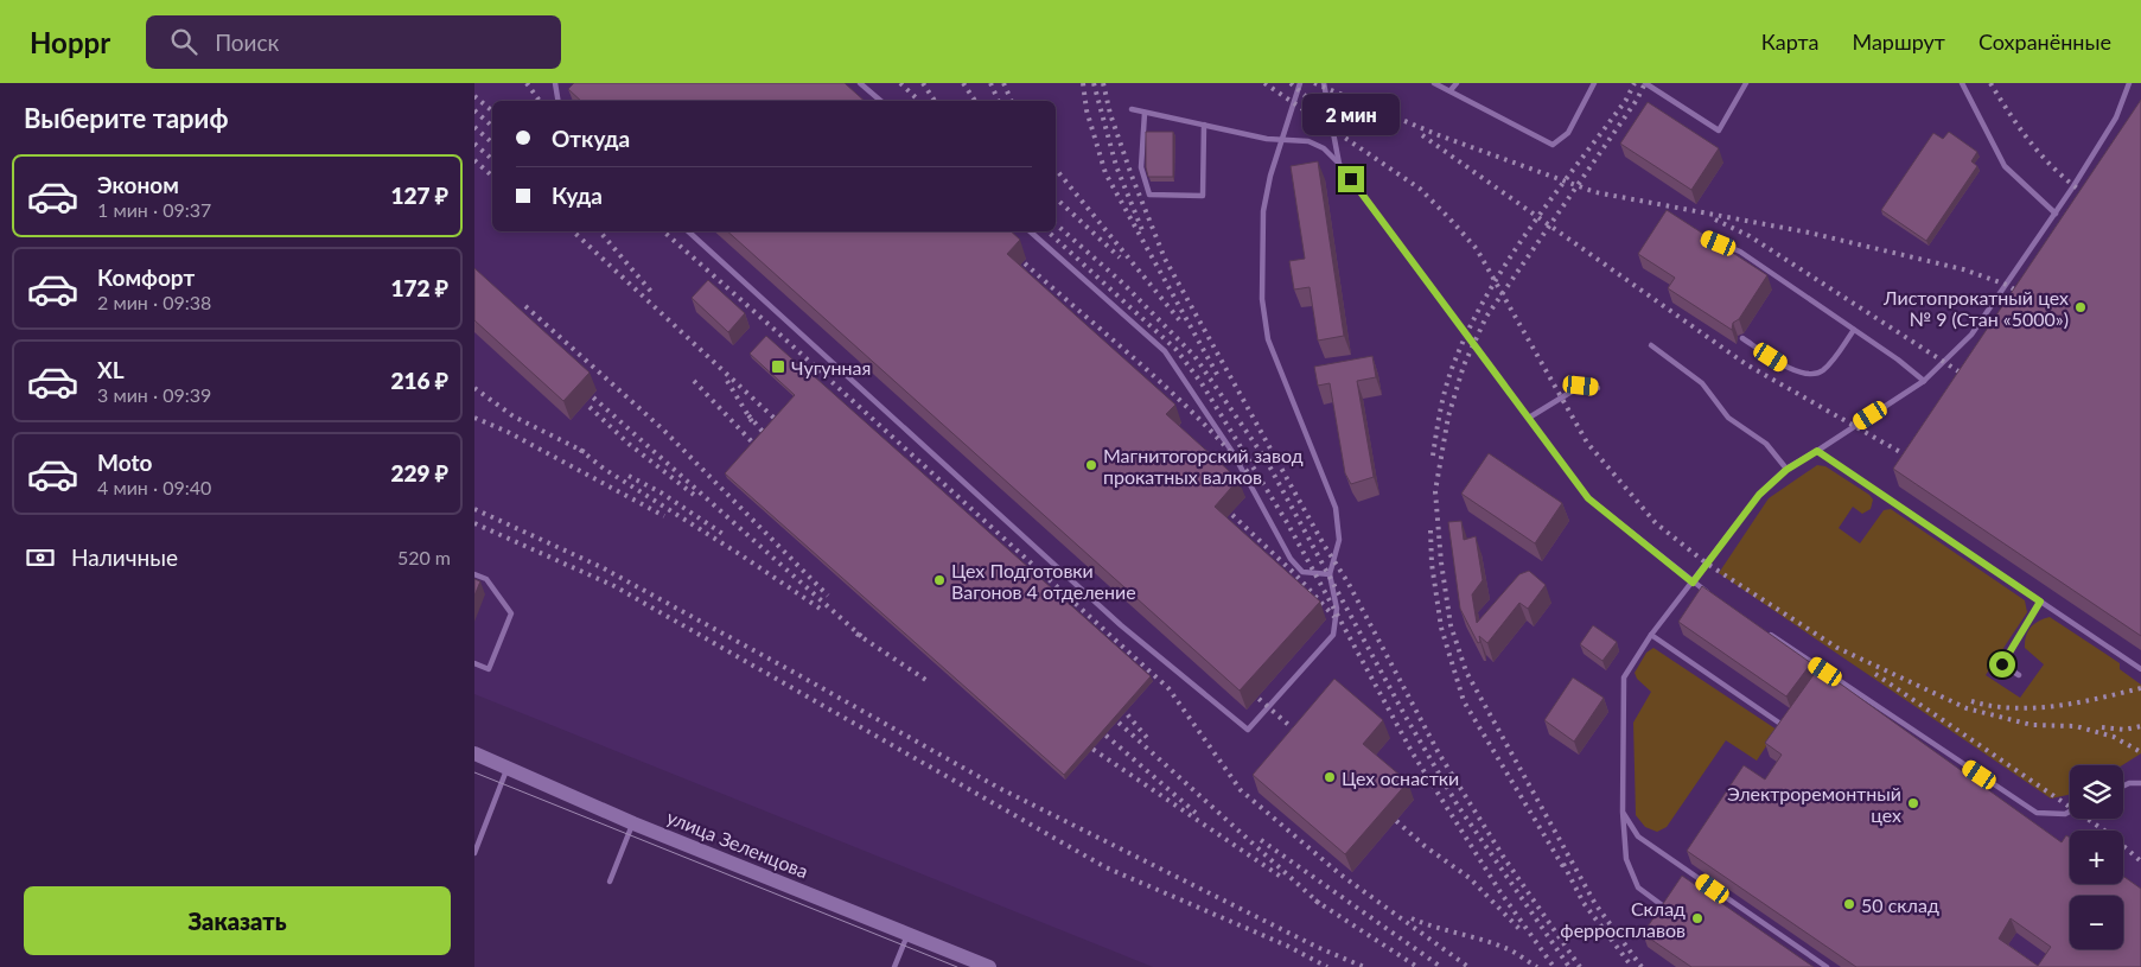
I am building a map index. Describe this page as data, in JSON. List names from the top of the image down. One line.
{"streets":{"main road":["улица Зеленцова"]},"places":{"other":["Листопрокатный цех № 9 (Стан «5000»)","Магнитогорский завод прокатных валков","Цех Подготовки Вагонов 4 отделение","Цех оснастки","Электроремонтный цех","50 склад","Склад ферросплавов"],"transit":["Чугунная"]},"page":{"header":"Hoppr","search":"Поиск","nav":["Карта","Маршрут","Сохранённые"],"heading":"Выберите тариф","bubble":"2 мин","banner":["Откуда","Куда"],"list":[{"name":"Эконом","note":"1 мин · 09:37","value":"127 ₽"},{"name":"Комфорт","note":"2 мин · 09:38","value":"172 ₽"},{"name":"XL","note":"3 мин · 09:39","value":"216 ₽"},{"name":"Moto","note":"4 мин · 09:40","value":"229 ₽"}],"pay":["Наличные","520 m"],"map_buttons":["+","−"],"buttons":"Заказать"}}
